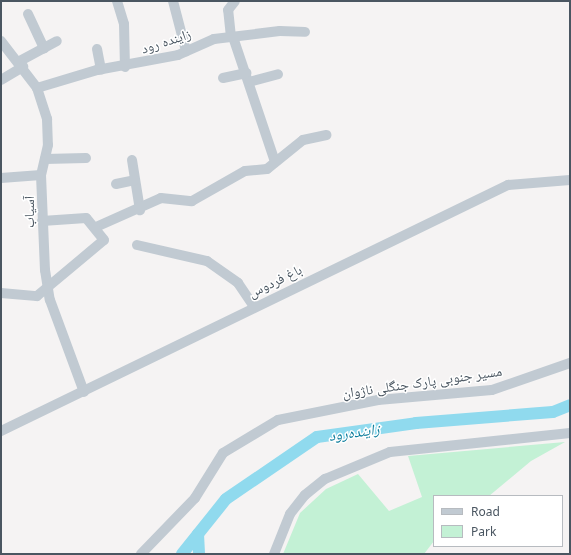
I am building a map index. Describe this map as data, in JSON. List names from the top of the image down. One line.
{"streets":{"street":["زاینده رود","آسیاب","باغ فردوس","مسیر جنوبی پارک جنگلی ناژوان"]},"crossings":[["زاینده رود","آسیاب"],["آسیاب","باغ فردوس"]],"water":["زاینده‌رود"],"legend":["Road","Park"]}
